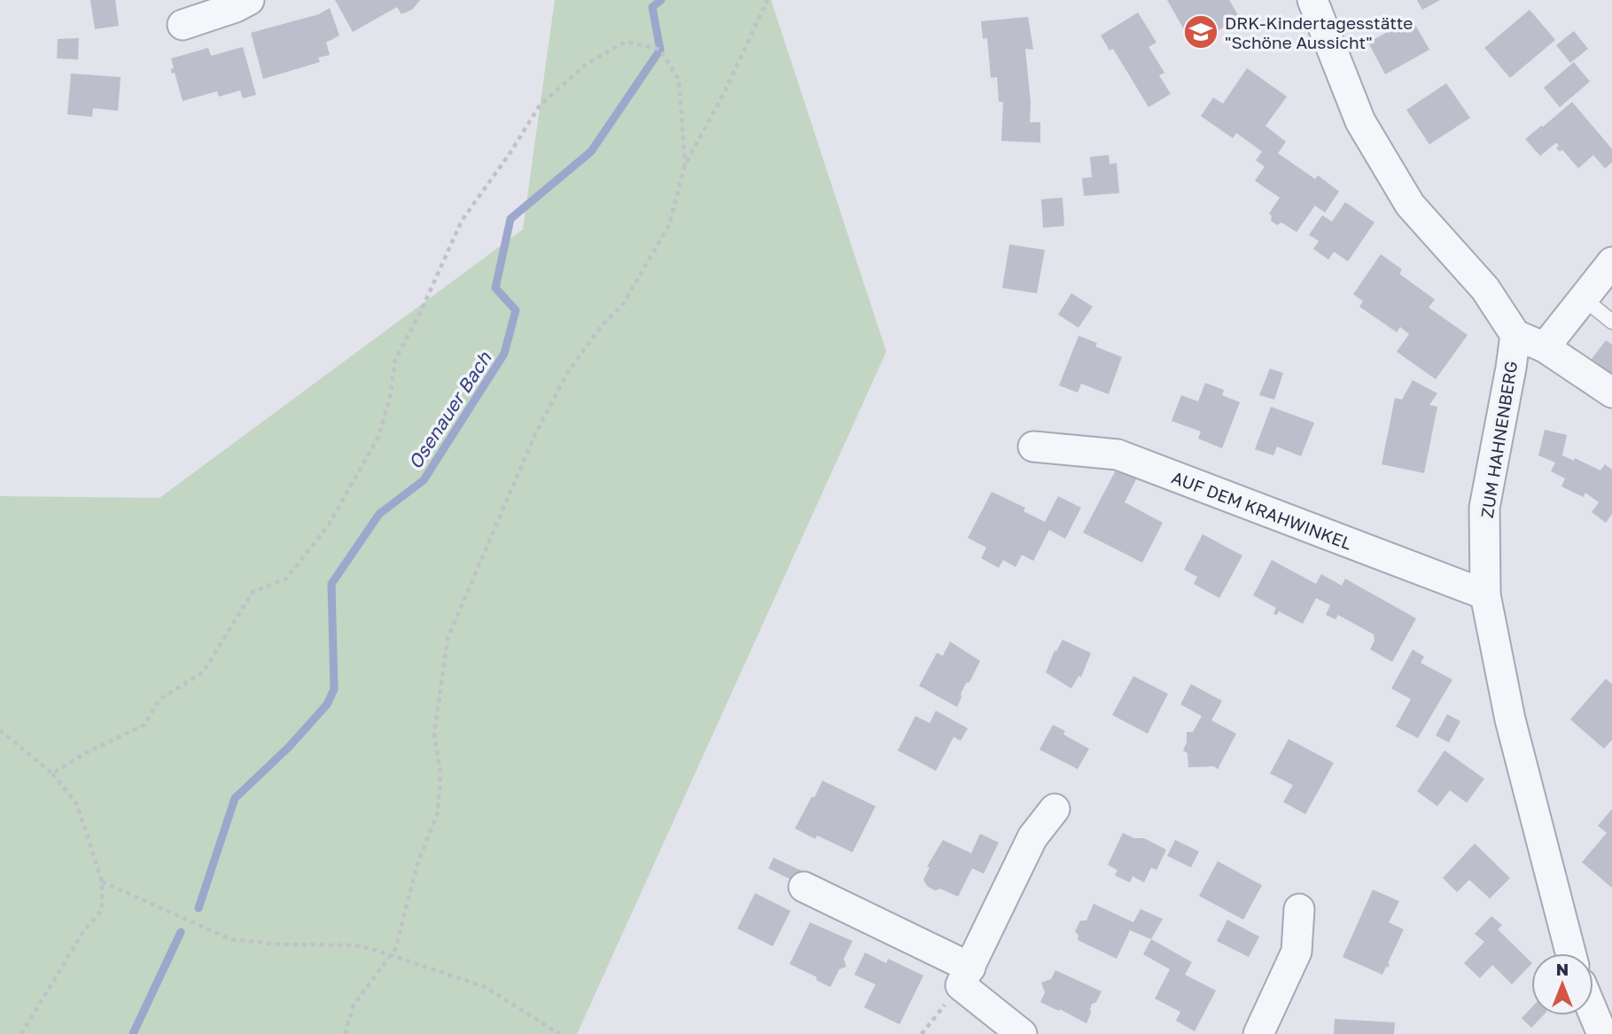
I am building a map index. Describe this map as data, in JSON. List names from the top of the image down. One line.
{"streets":{"street":["ZUM HAHNENBERG","AUF DEM KRAHWINKEL"]},"crossings":[["ZUM HAHNENBERG","AUF DEM KRAHWINKEL"]],"water":["Osenauer Bach"],"places":{"school or university":["DRK-Kindertagesstätte \"Schöne Aussicht\""]},"north":"top"}
